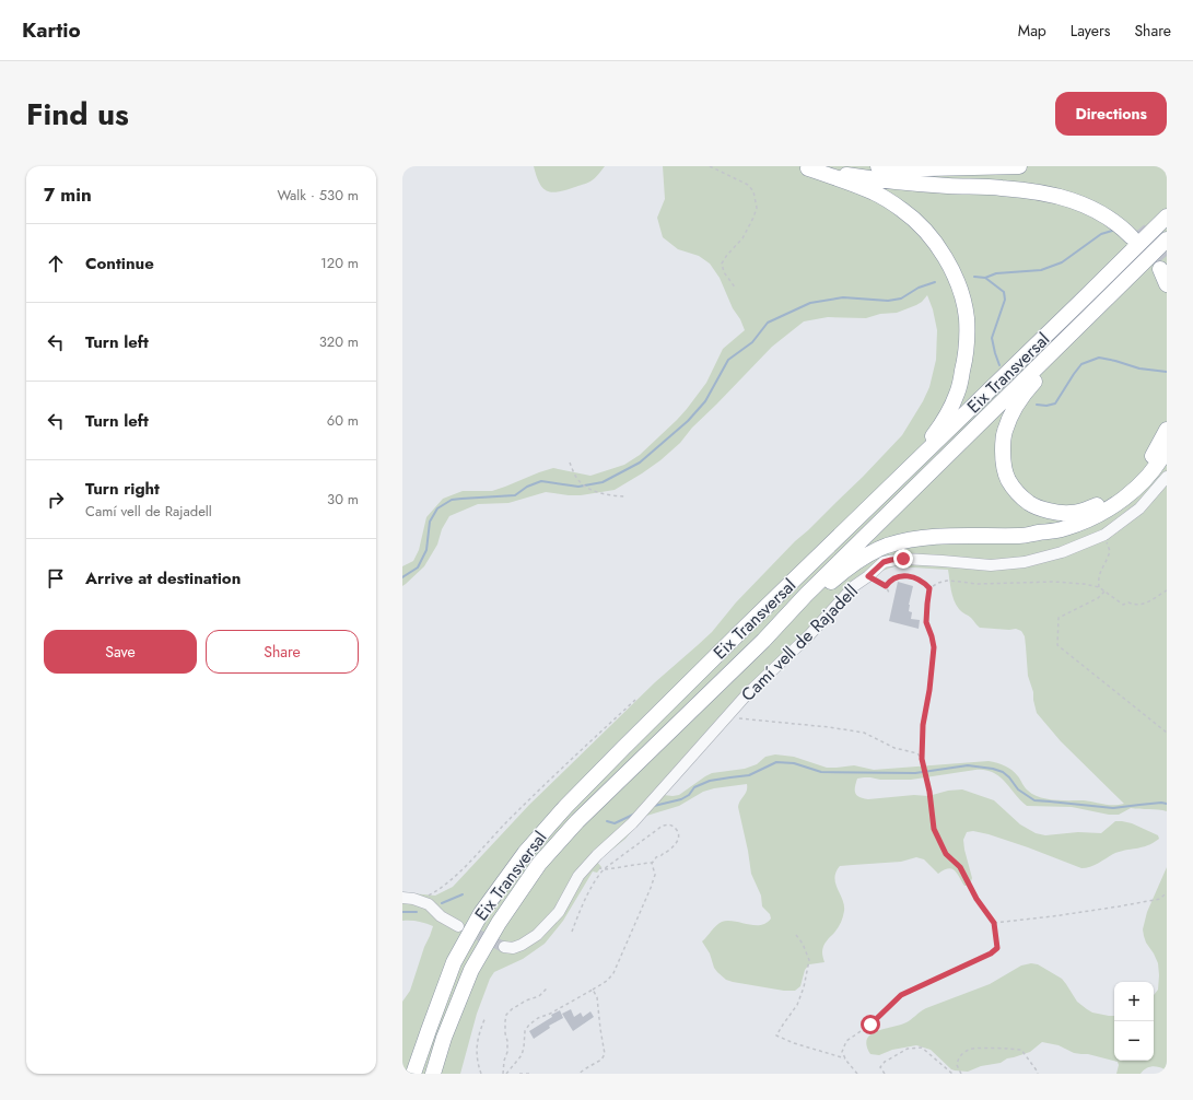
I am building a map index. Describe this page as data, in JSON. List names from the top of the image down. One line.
{"streets":{"highway":["Eix Transversal"],"street":["Camí vell de Rajadell"]},"page":{"header":"Kartio","nav":["Map","Layers","Share"],"title":"Find us","buttons":["Directions",["Save","Share"]],"heading":["7 min","Walk · 530 m"],"list":[["Continue","120 m"],["Turn left","320 m"],["Turn left","60 m"],["Turn right","Camí vell de Rajadell","30 m"],"Arrive at destination"],"map_buttons":["+","−"]}}
